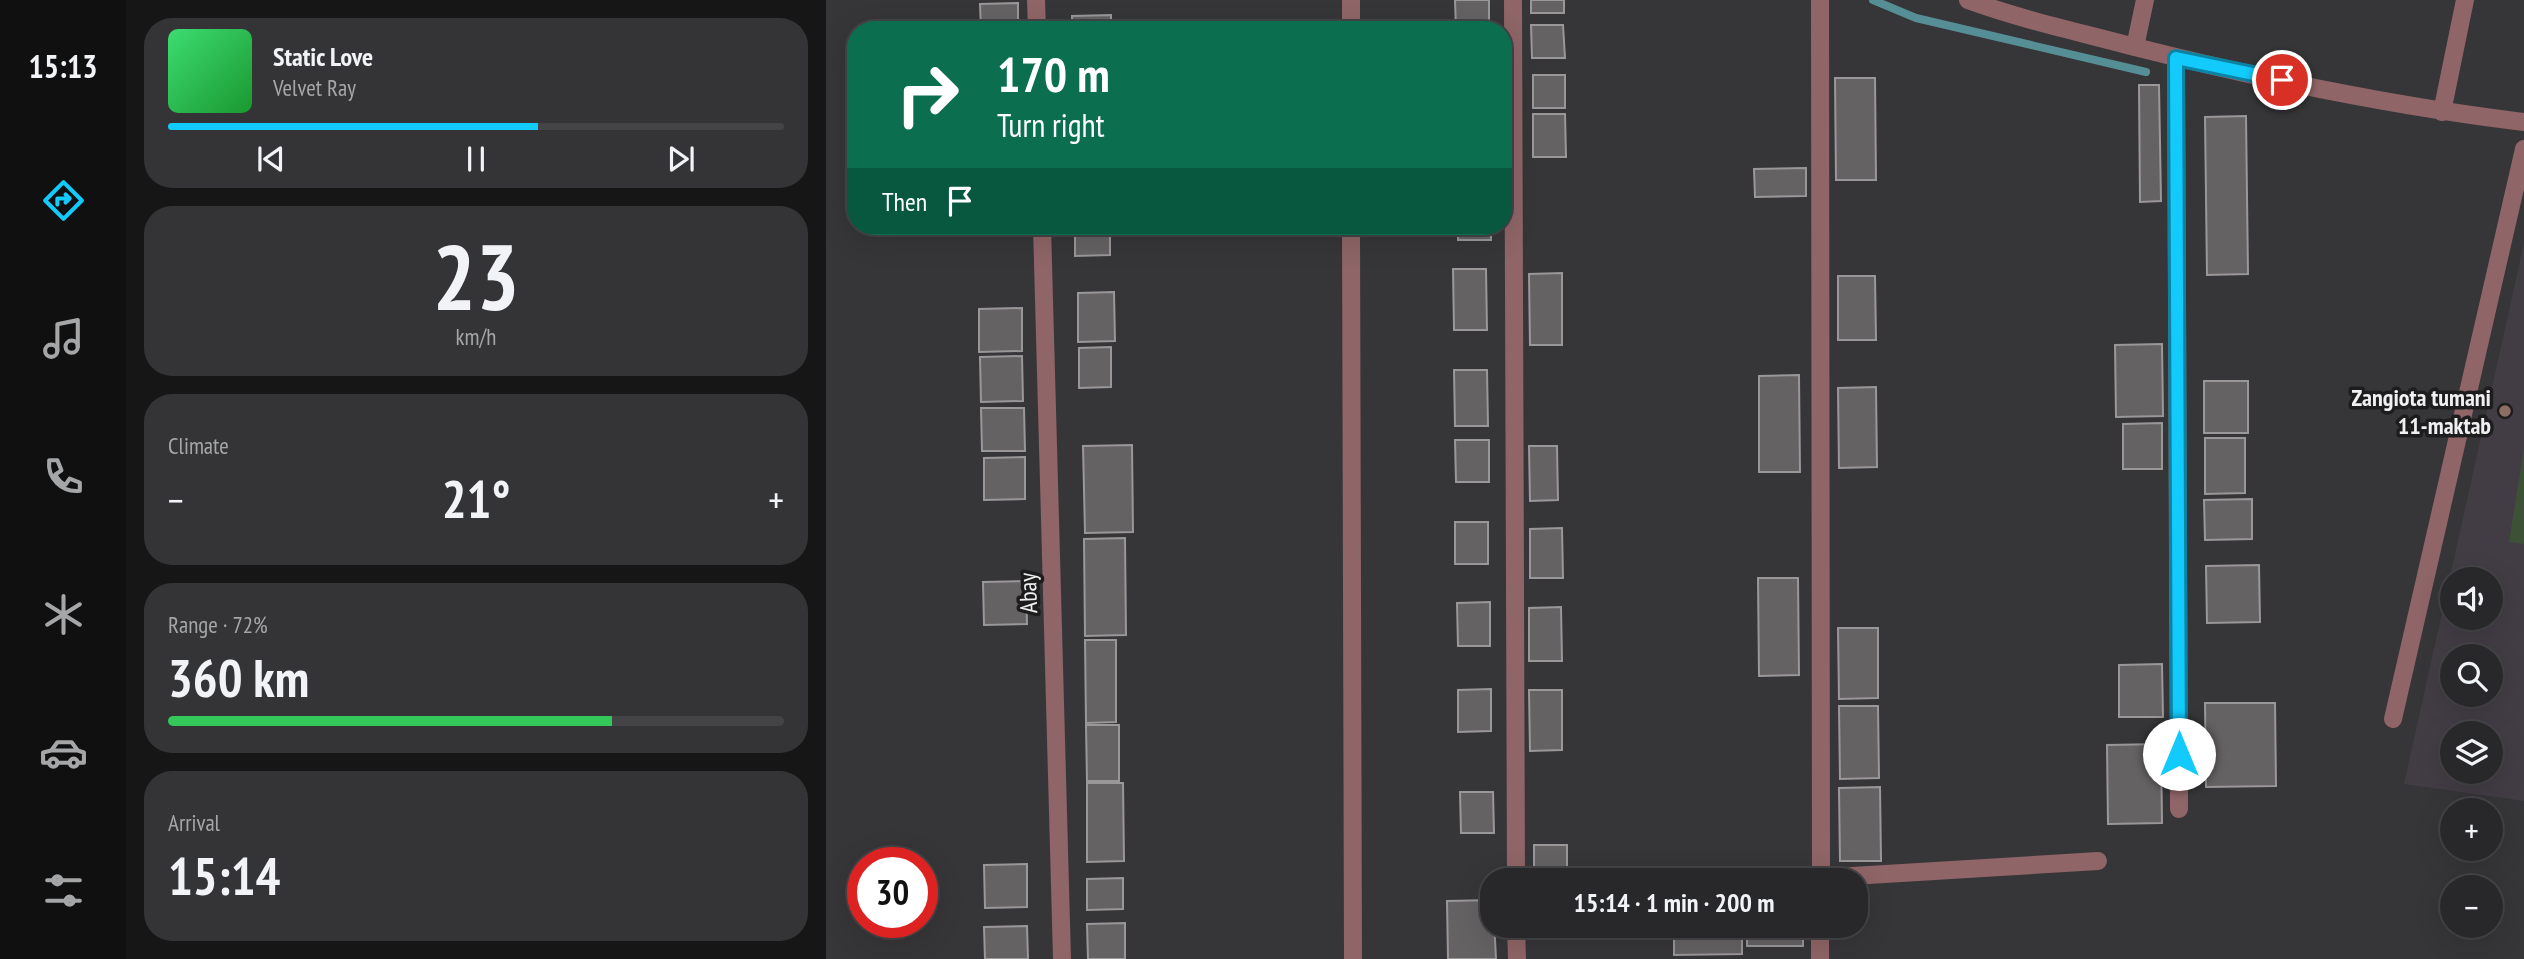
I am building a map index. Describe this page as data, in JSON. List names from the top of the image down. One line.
{"streets":{"street":["Abay"]},"places":["Zangiota tumani 11-maktab"],"page":{"tabs":"15:13","turn":["170 m","Turn right"],"song":["Static Love","Velvet Ray"],"then":"Then","tile":[["23","km/h"],"Climate",["Range · 72%","360 km"],["Arrival","15:14"]],"heat":["−","21°","+"],"map_buttons":["+","−"],"limit":"30","trip":"15:14 · 1 min · 200 m"}}
